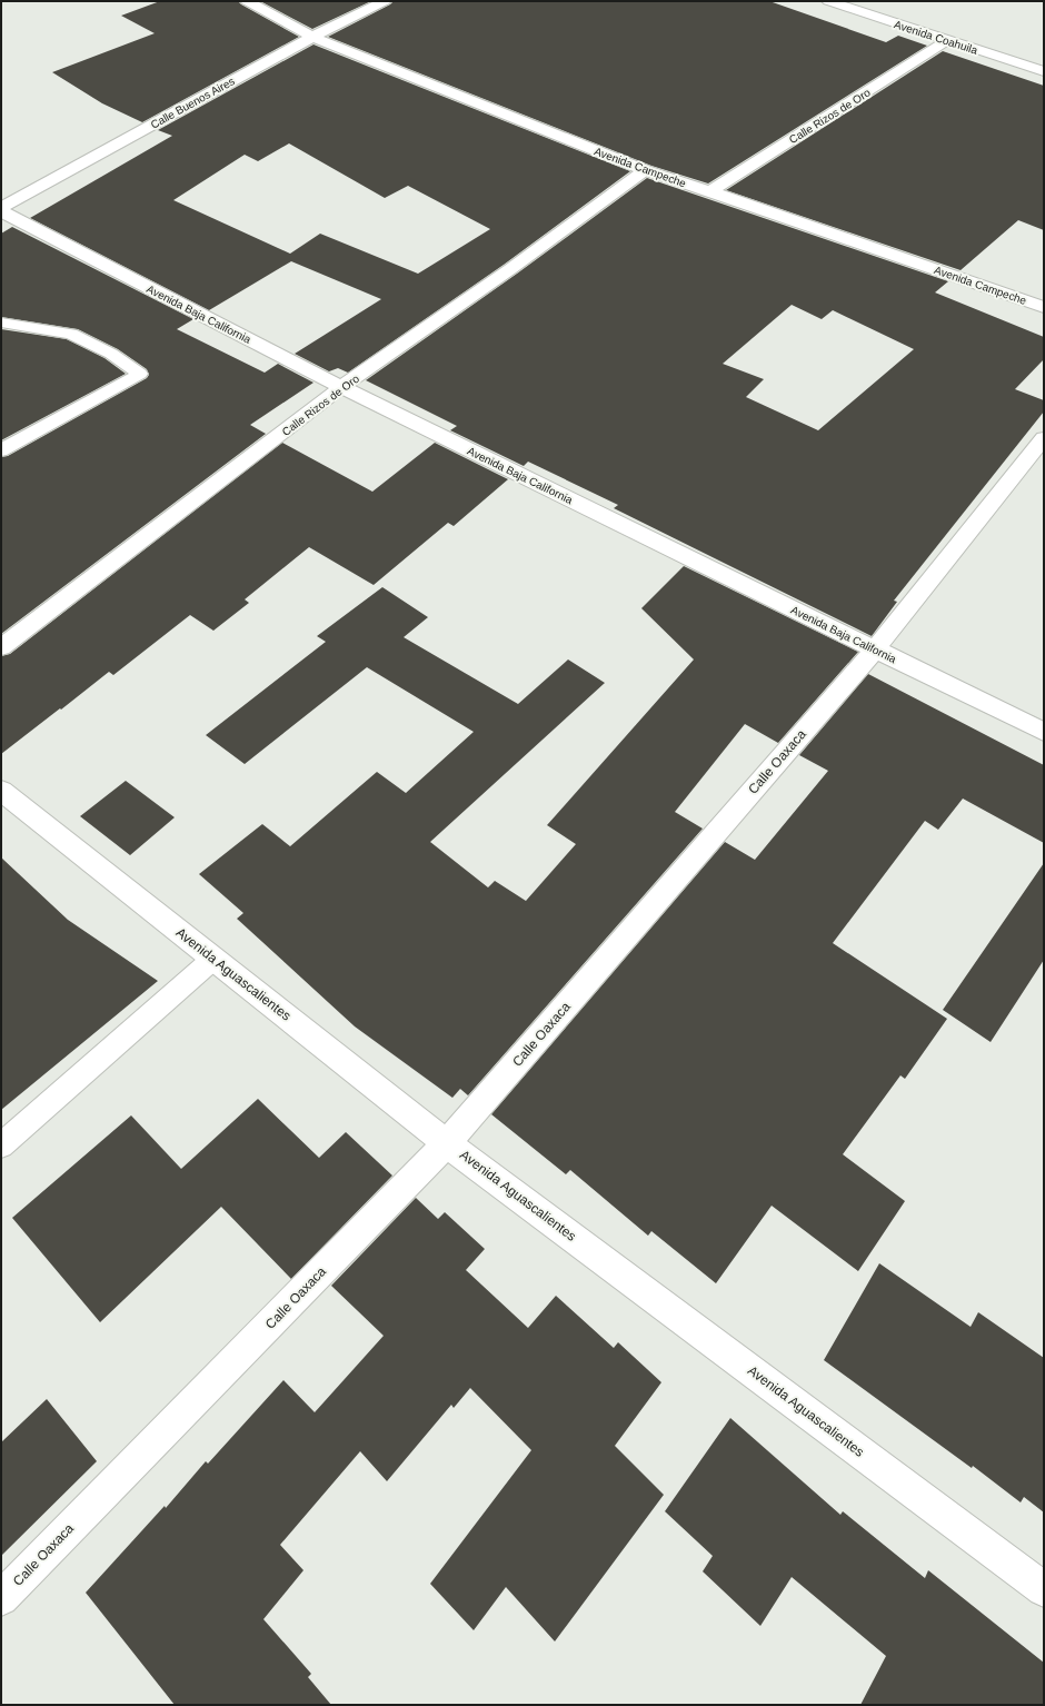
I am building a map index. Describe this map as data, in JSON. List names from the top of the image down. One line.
{"streets":{"street":["Avenida Coahuila","Calle Buenos Aires","Calle Rizos de Oro","Avenida Campeche","Avenida Baja California","Calle Oaxaca","Avenida Aguascalientes"]},"crossings":[["Avenida Coahuila","Calle Rizos de Oro"],["Calle Buenos Aires","Avenida Campeche"],["Calle Buenos Aires","Avenida Baja California"],["Calle Rizos de Oro","Avenida Campeche"],["Calle Rizos de Oro","Avenida Baja California"],["Avenida Baja California","Calle Oaxaca"],["Calle Oaxaca","Avenida Aguascalientes"]]}
